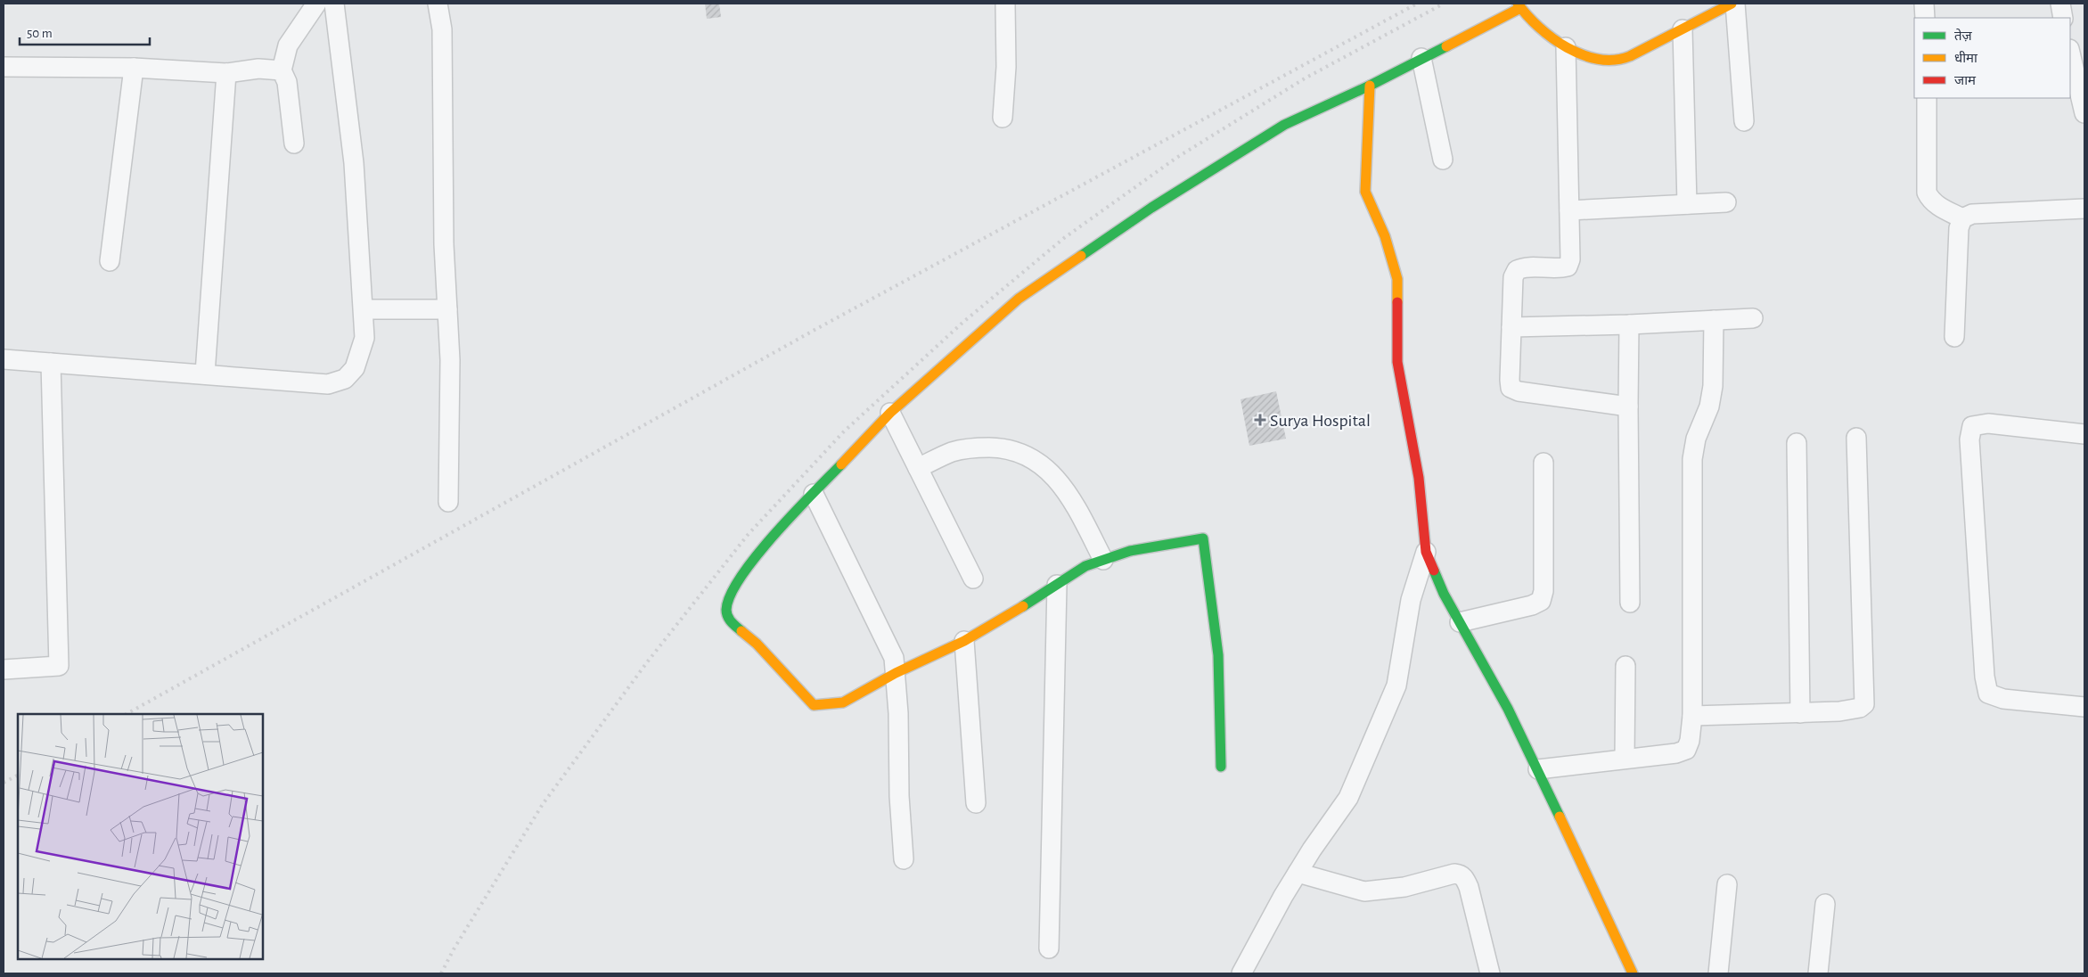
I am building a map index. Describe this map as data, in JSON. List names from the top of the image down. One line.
{"places":{"health":["Surya Hospital"]},"legend":["तेज़","धीमा","जाम"],"scale_bar":"50 m"}
